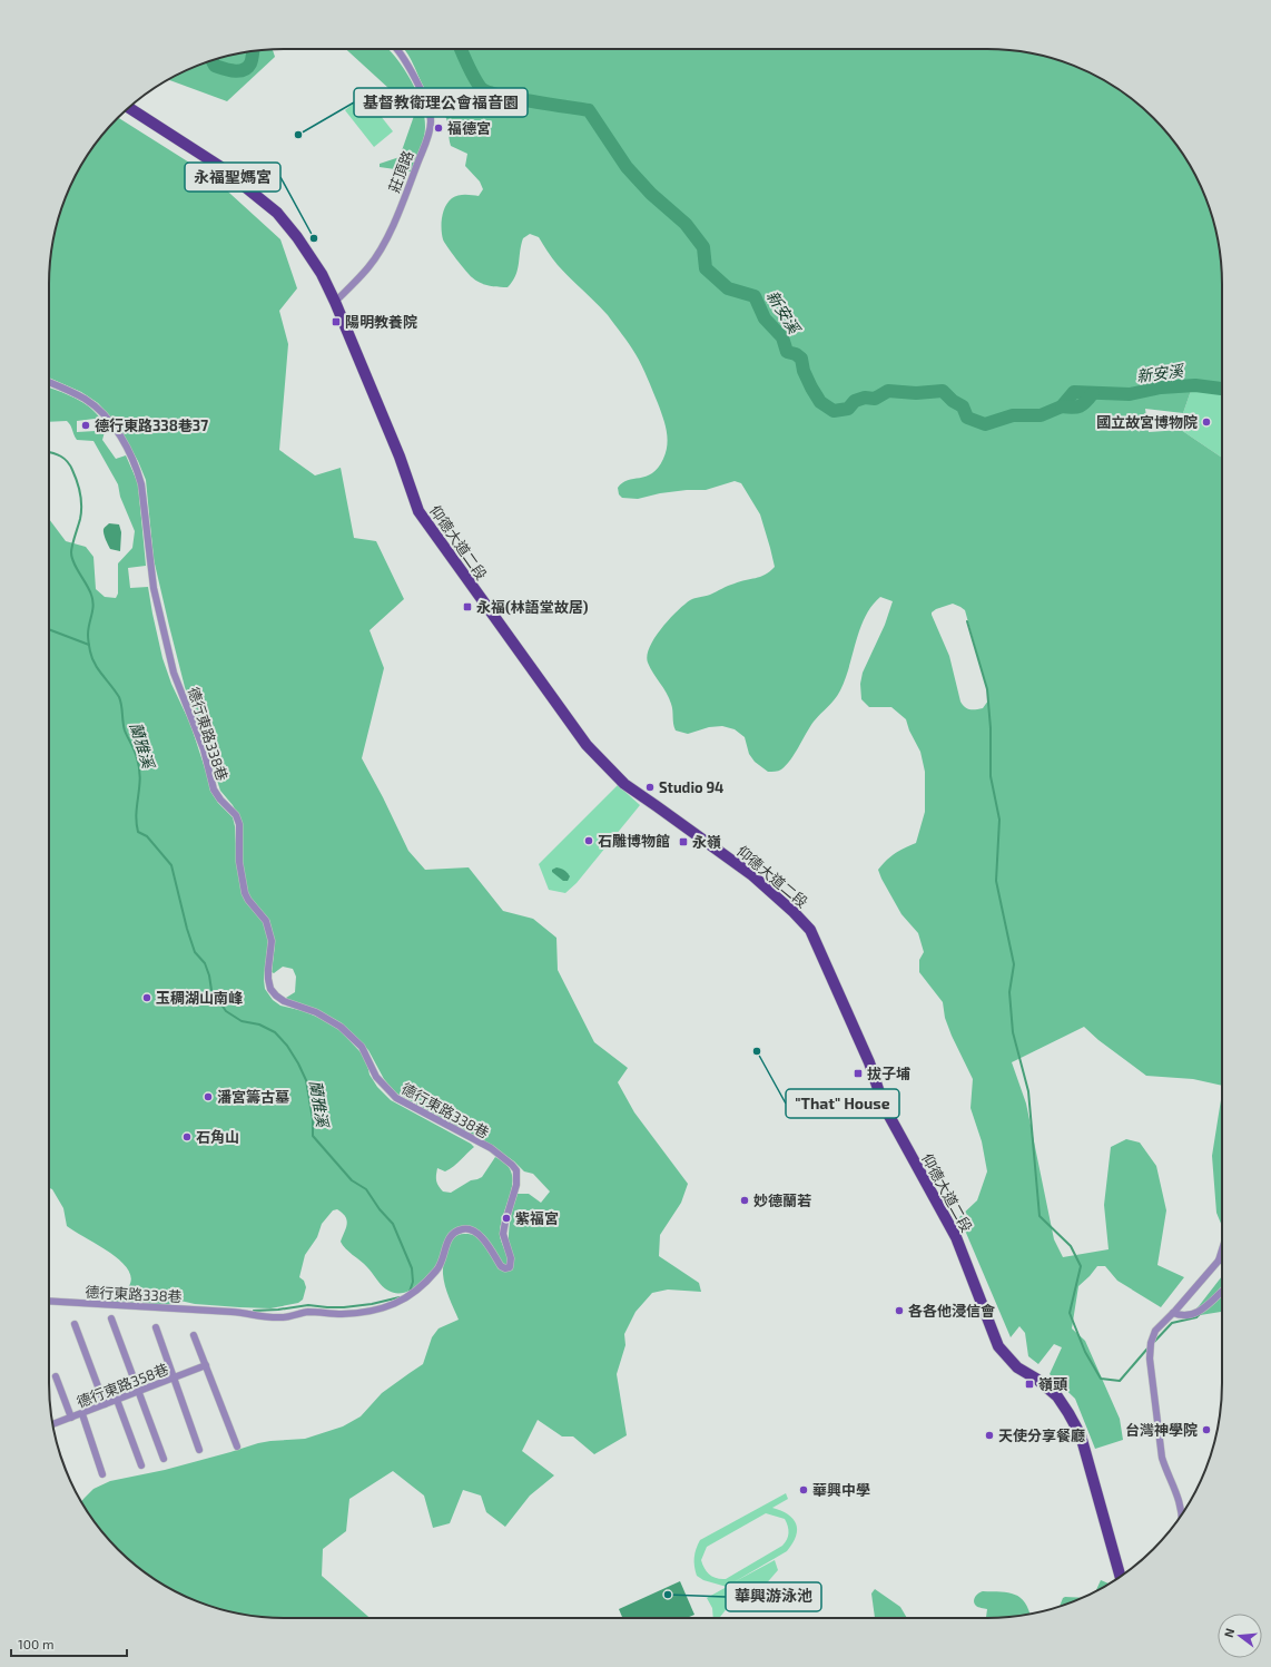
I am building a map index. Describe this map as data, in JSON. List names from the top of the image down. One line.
{"streets":{"main road":["仰德大道二段"],"street":["莊頂路","德行東路338巷","德行東路358巷"]},"crossings":[["莊頂路","仰德大道二段"]],"water":["新安溪","蘭雅溪"],"places":{"other":["福德宮","基督教衛理公會福音園","永福聖媽宮","國立故宮博物院","德行東路338巷37","Studio 94","石雕博物館","玉稠湖山南峰","\"That\" House","潘宮籌古墓","石角山","妙德蘭若","紫福宮","各各他浸信會","台灣神學院","天使分享餐廳","華興中學","華興游泳池"],"transit":["陽明教養院","永福(林語堂故居)","永嶺","拔子埔","嶺頭"]},"scale_bar":"100 m","north":"left"}
